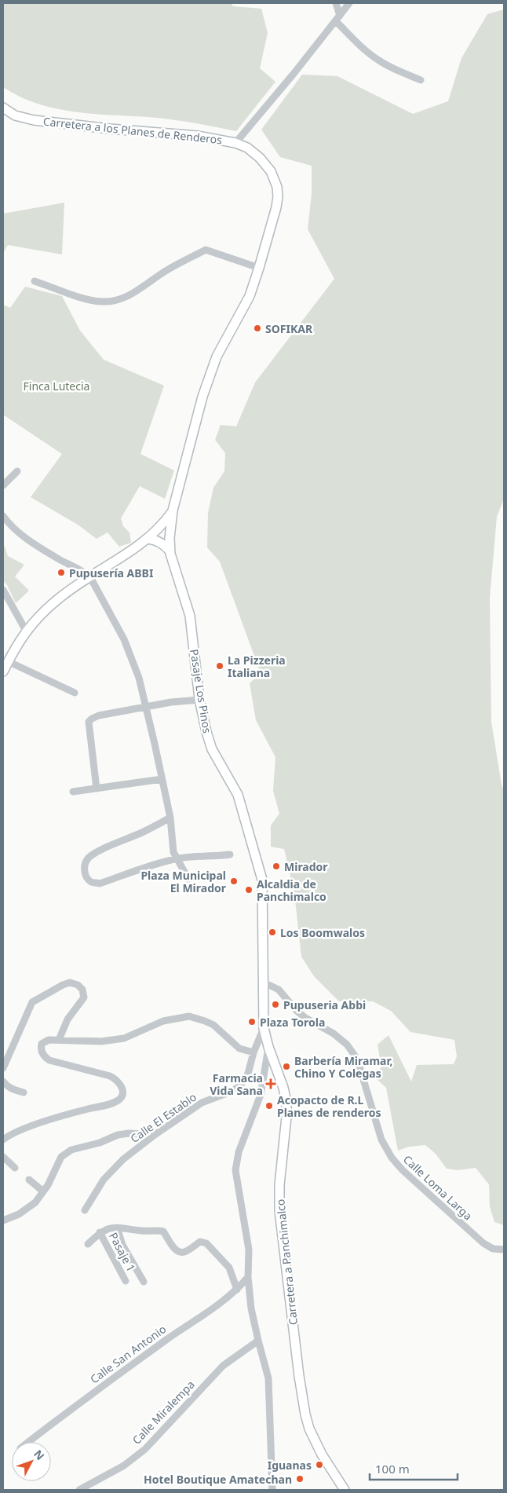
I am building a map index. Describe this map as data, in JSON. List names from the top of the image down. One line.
{"streets":{"main road":["Carretera a los Planes de Renderos","Pasaje Los Pinos","Carretera a Panchimalco"],"street":["Calle El Establo","Calle Loma Larga","Pasaje 1","Calle San Antonio","Calle Miralempa"]},"crossings":[["Carretera a los Planes de Renderos","Pasaje Los Pinos"],["Pasaje Los Pinos","Calle El Establo"],["Pasaje Los Pinos","Calle Loma Larga"],["Pasaje Los Pinos","Carretera a Panchimalco"],["Calle El Establo","Carretera a Panchimalco"]],"parks":["Finca Lutecia"],"places":{"other":["SOFIKAR","Pupusería ABBI","La Pizzeria Italiana","Mirador","Plaza Municipal El Mirador","Alcaldia de Panchimalco","Los Boomwalos","Pupuseria Abbi","Plaza Torola","Barbería Miramar, Chino Y Colegas","Acopacto de R.L Planes de renderos","Iguanas","Hotel Boutique Amatechan"],"health":["Farmacia Vida Sana"]},"scale_bar":"100 m","north":"top right"}
